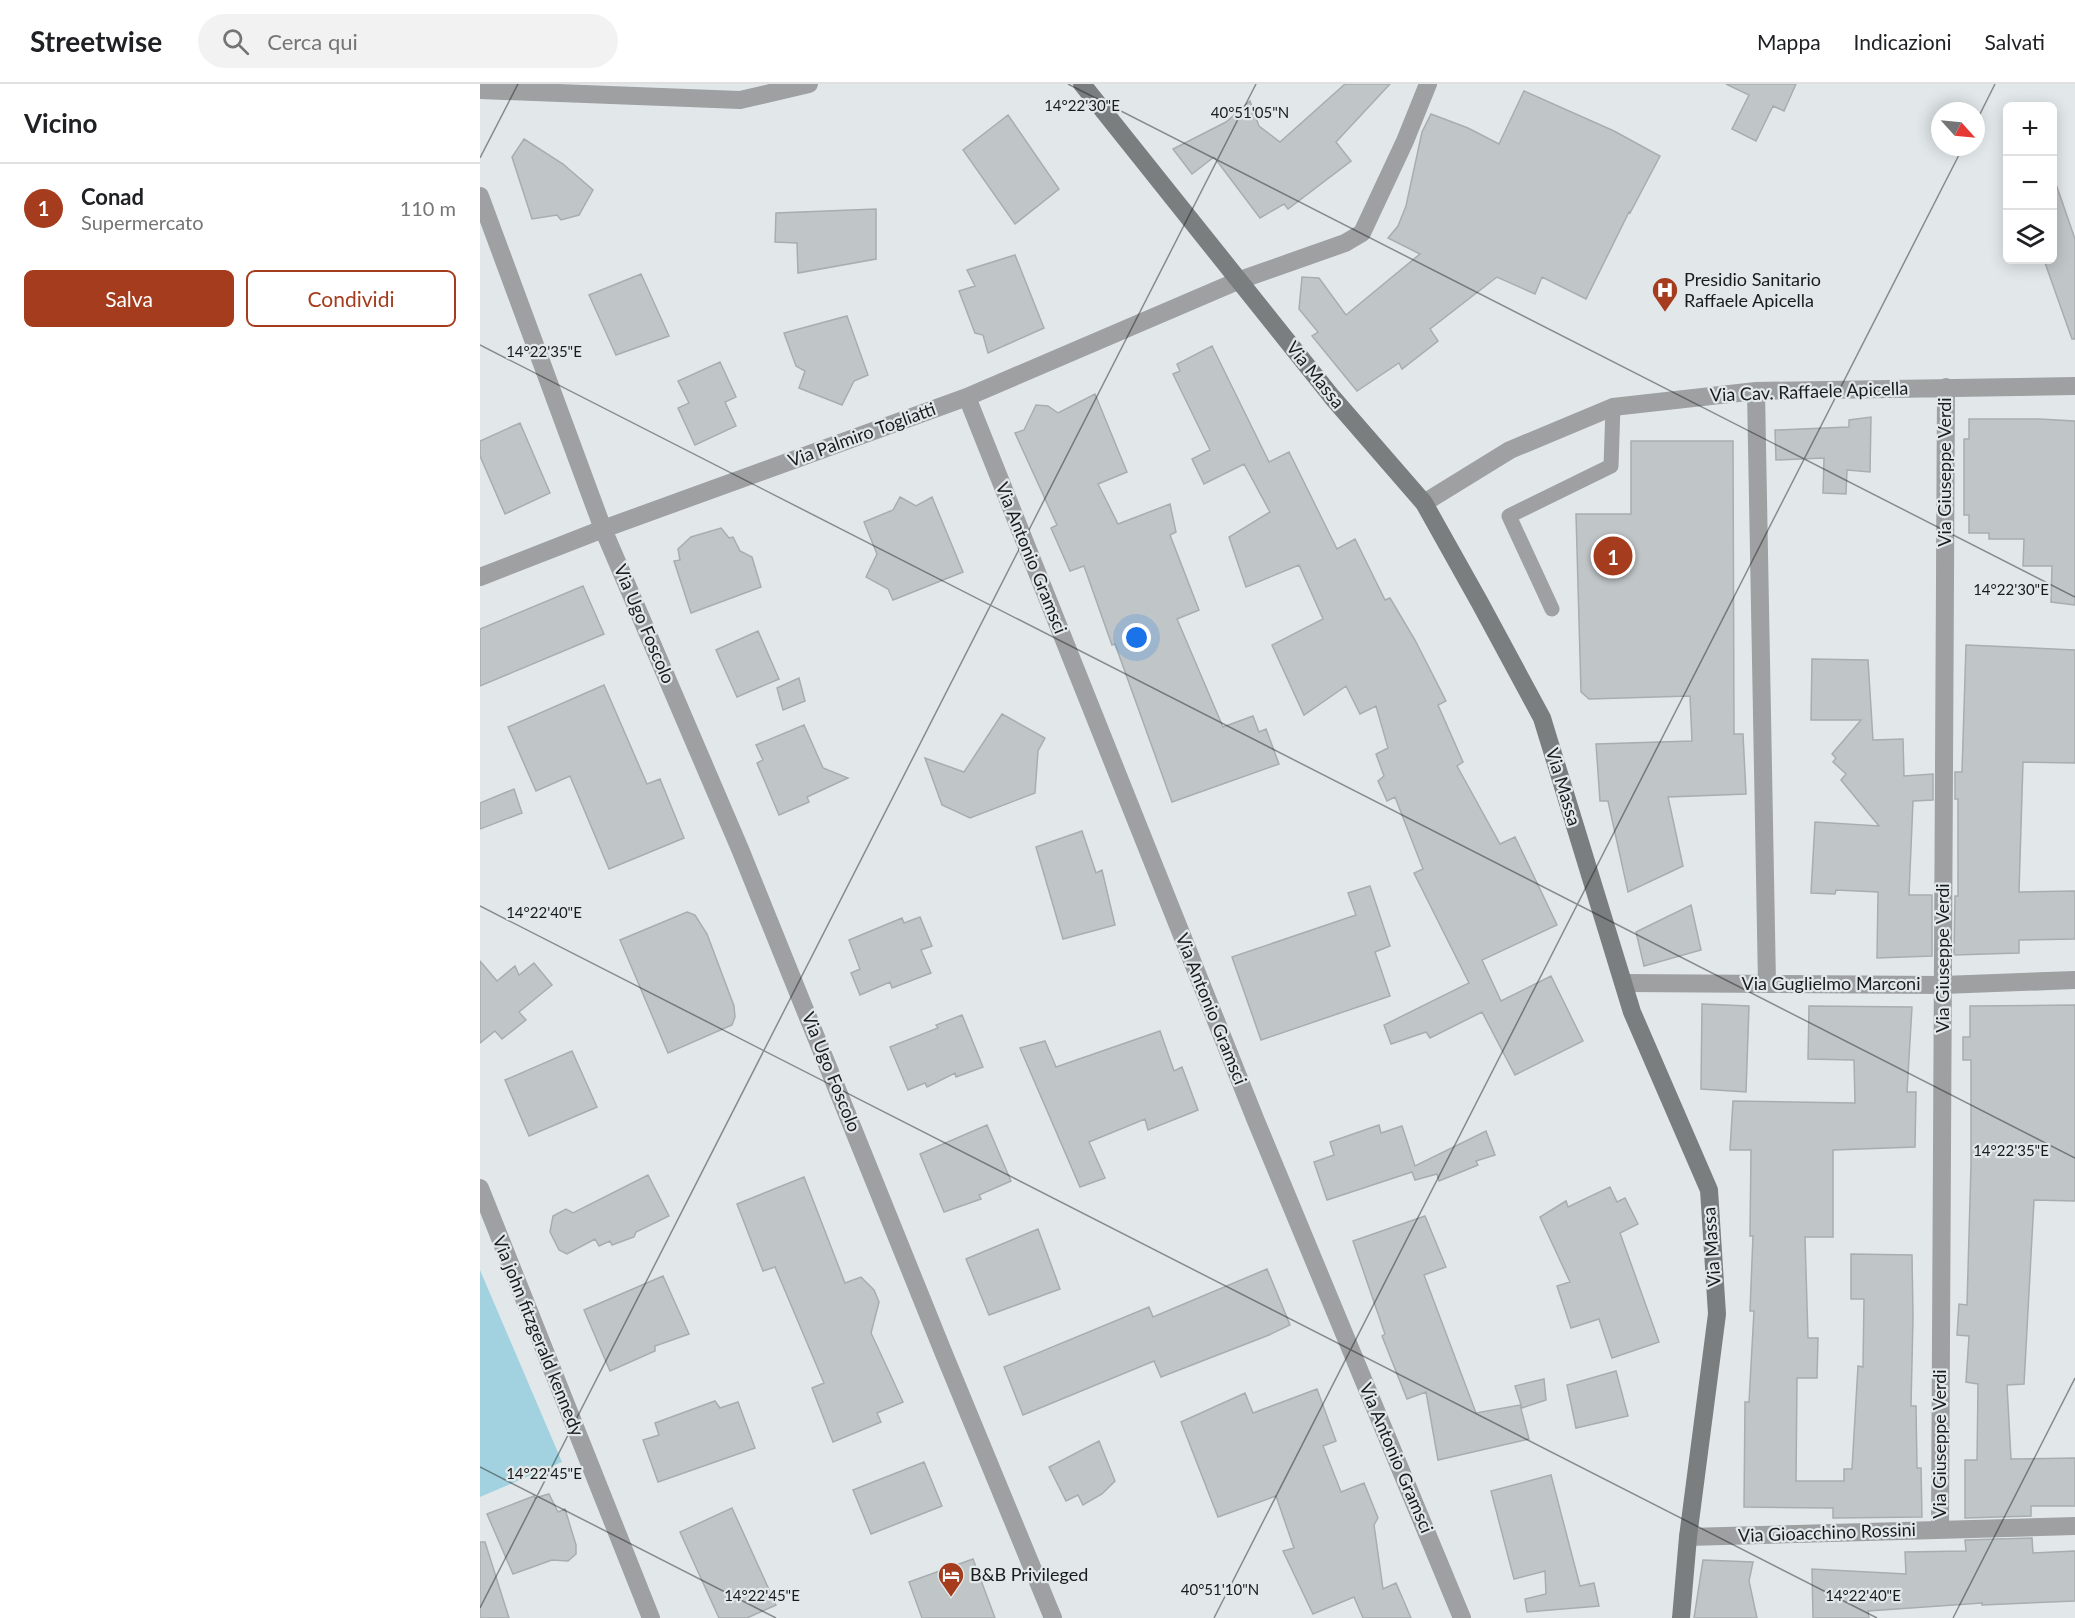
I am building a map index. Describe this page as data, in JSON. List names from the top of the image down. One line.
{"streets":{"street":["Via Massa","Via Cav. Raffaele Apicella","Via Palmiro Togliatti","Via Giuseppe Verdi","Via Antonio Gramsci","Via Ugo Foscolo","Via Guglielmo Marconi","Via john fitzgerald kennedy","Via Gioacchino Rossini"]},"crossings":[["Via Massa","Via Cav. Raffaele Apicella"],["Via Massa","Via Palmiro Togliatti"],["Via Massa","Via Guglielmo Marconi"],["Via Massa","Via Gioacchino Rossini"],["Via Cav. Raffaele Apicella","Via Giuseppe Verdi"],["Via Palmiro Togliatti","Via Antonio Gramsci"],["Via Palmiro Togliatti","Via Ugo Foscolo"],["Via Giuseppe Verdi","Via Guglielmo Marconi"],["Via Giuseppe Verdi","Via Gioacchino Rossini"]],"places":{"hospital":["Presidio Sanitario Raffaele Apicella"],"hotel":["B&B Privileged"]},"north":"bottom right","page":{"header":"Streetwise","search":"Cerca qui","nav":["Mappa","Indicazioni","Salvati"],"heading":"Vicino","map_buttons":["+","−"],"list":[{"mark":"1","name":"Conad","note":"Supermercato","value":"110 m"}],"buttons":["Salva","Condividi"],"pins":"1"},"coordinates":["14°22'30\"E","40°51'05\"N","14°22'35\"E","14°22'40\"E","14°22'45\"E","40°51'10\"N"]}
